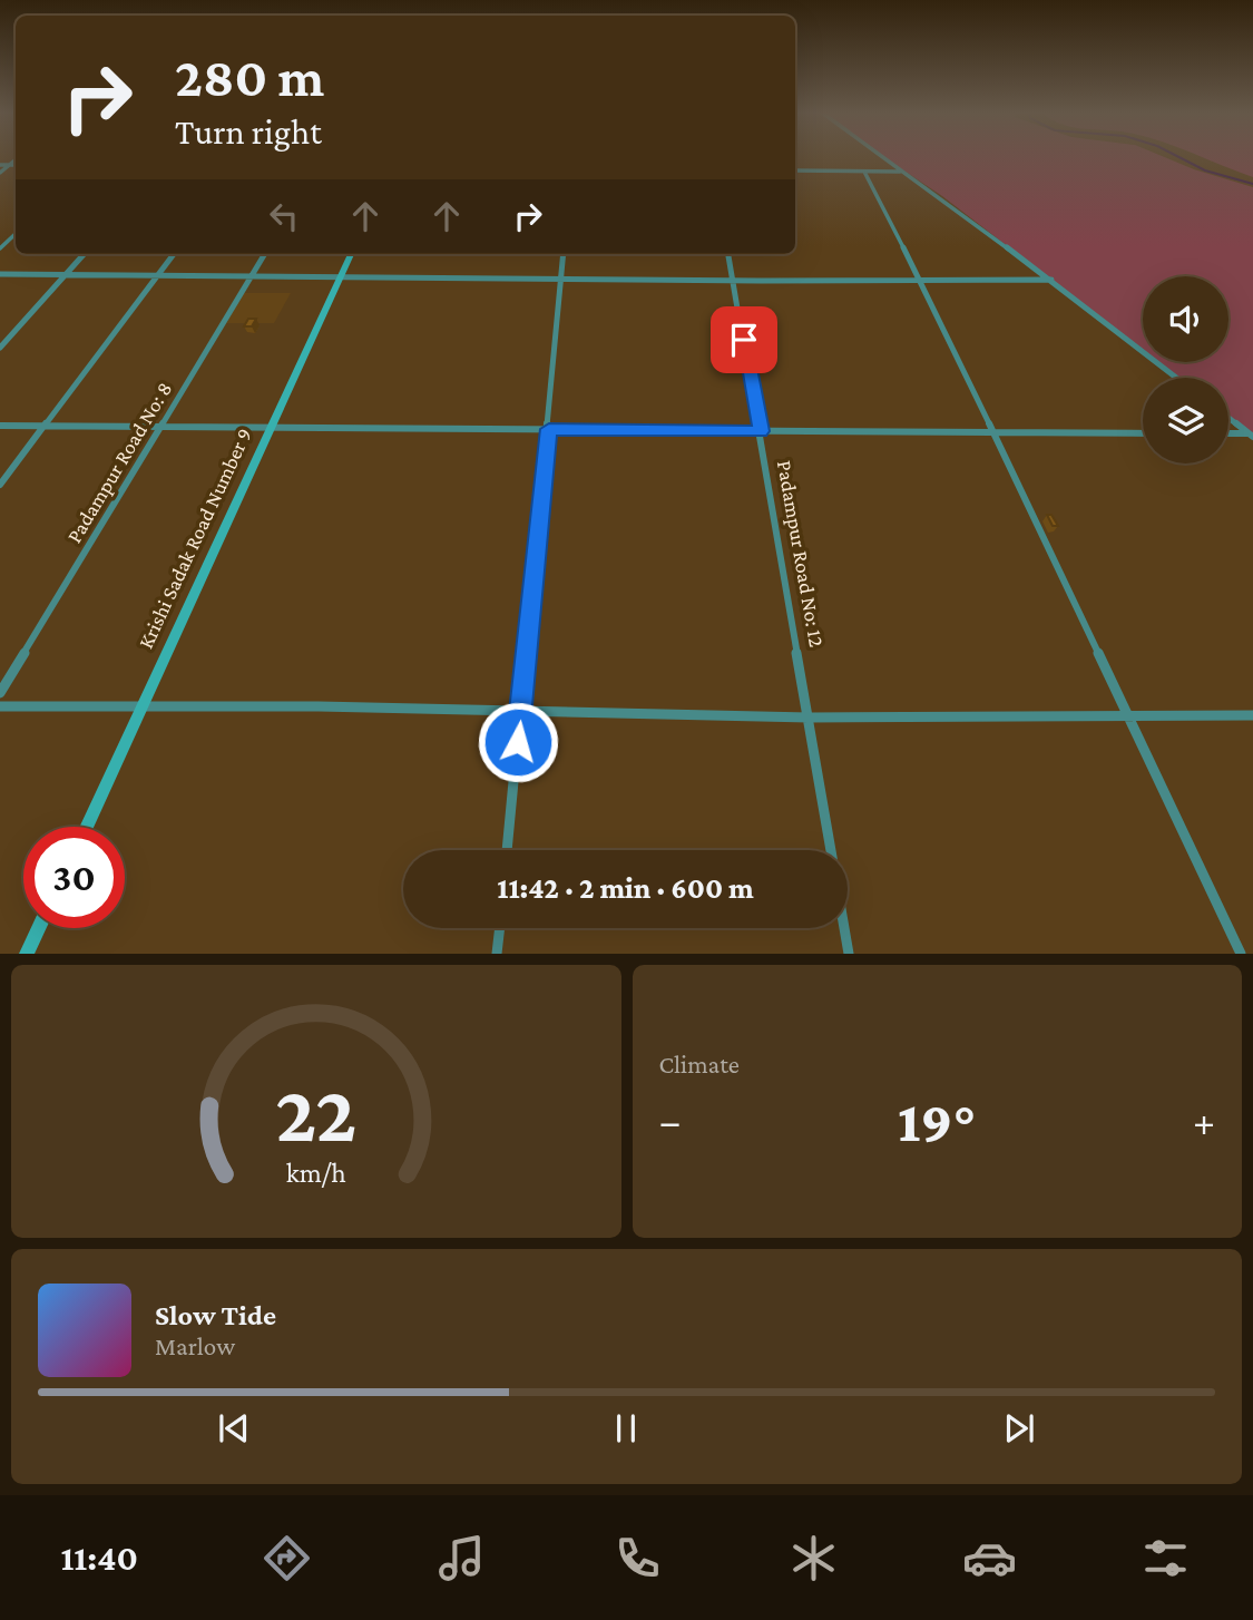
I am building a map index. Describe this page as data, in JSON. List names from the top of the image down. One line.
{"streets":{"street":["Padampur Road No: 8","Krishi Sadak Road Number 9","Padampur Road No: 12"]},"page":{"turn":["280 m","Turn right"],"limit":"30","trip":"11:42 · 2 min · 600 m","tile":"Climate","heat":["−","19°","+"],"song":["Slow Tide","Marlow"],"tabs":"11:40","gauge":["22","km/h"]}}
